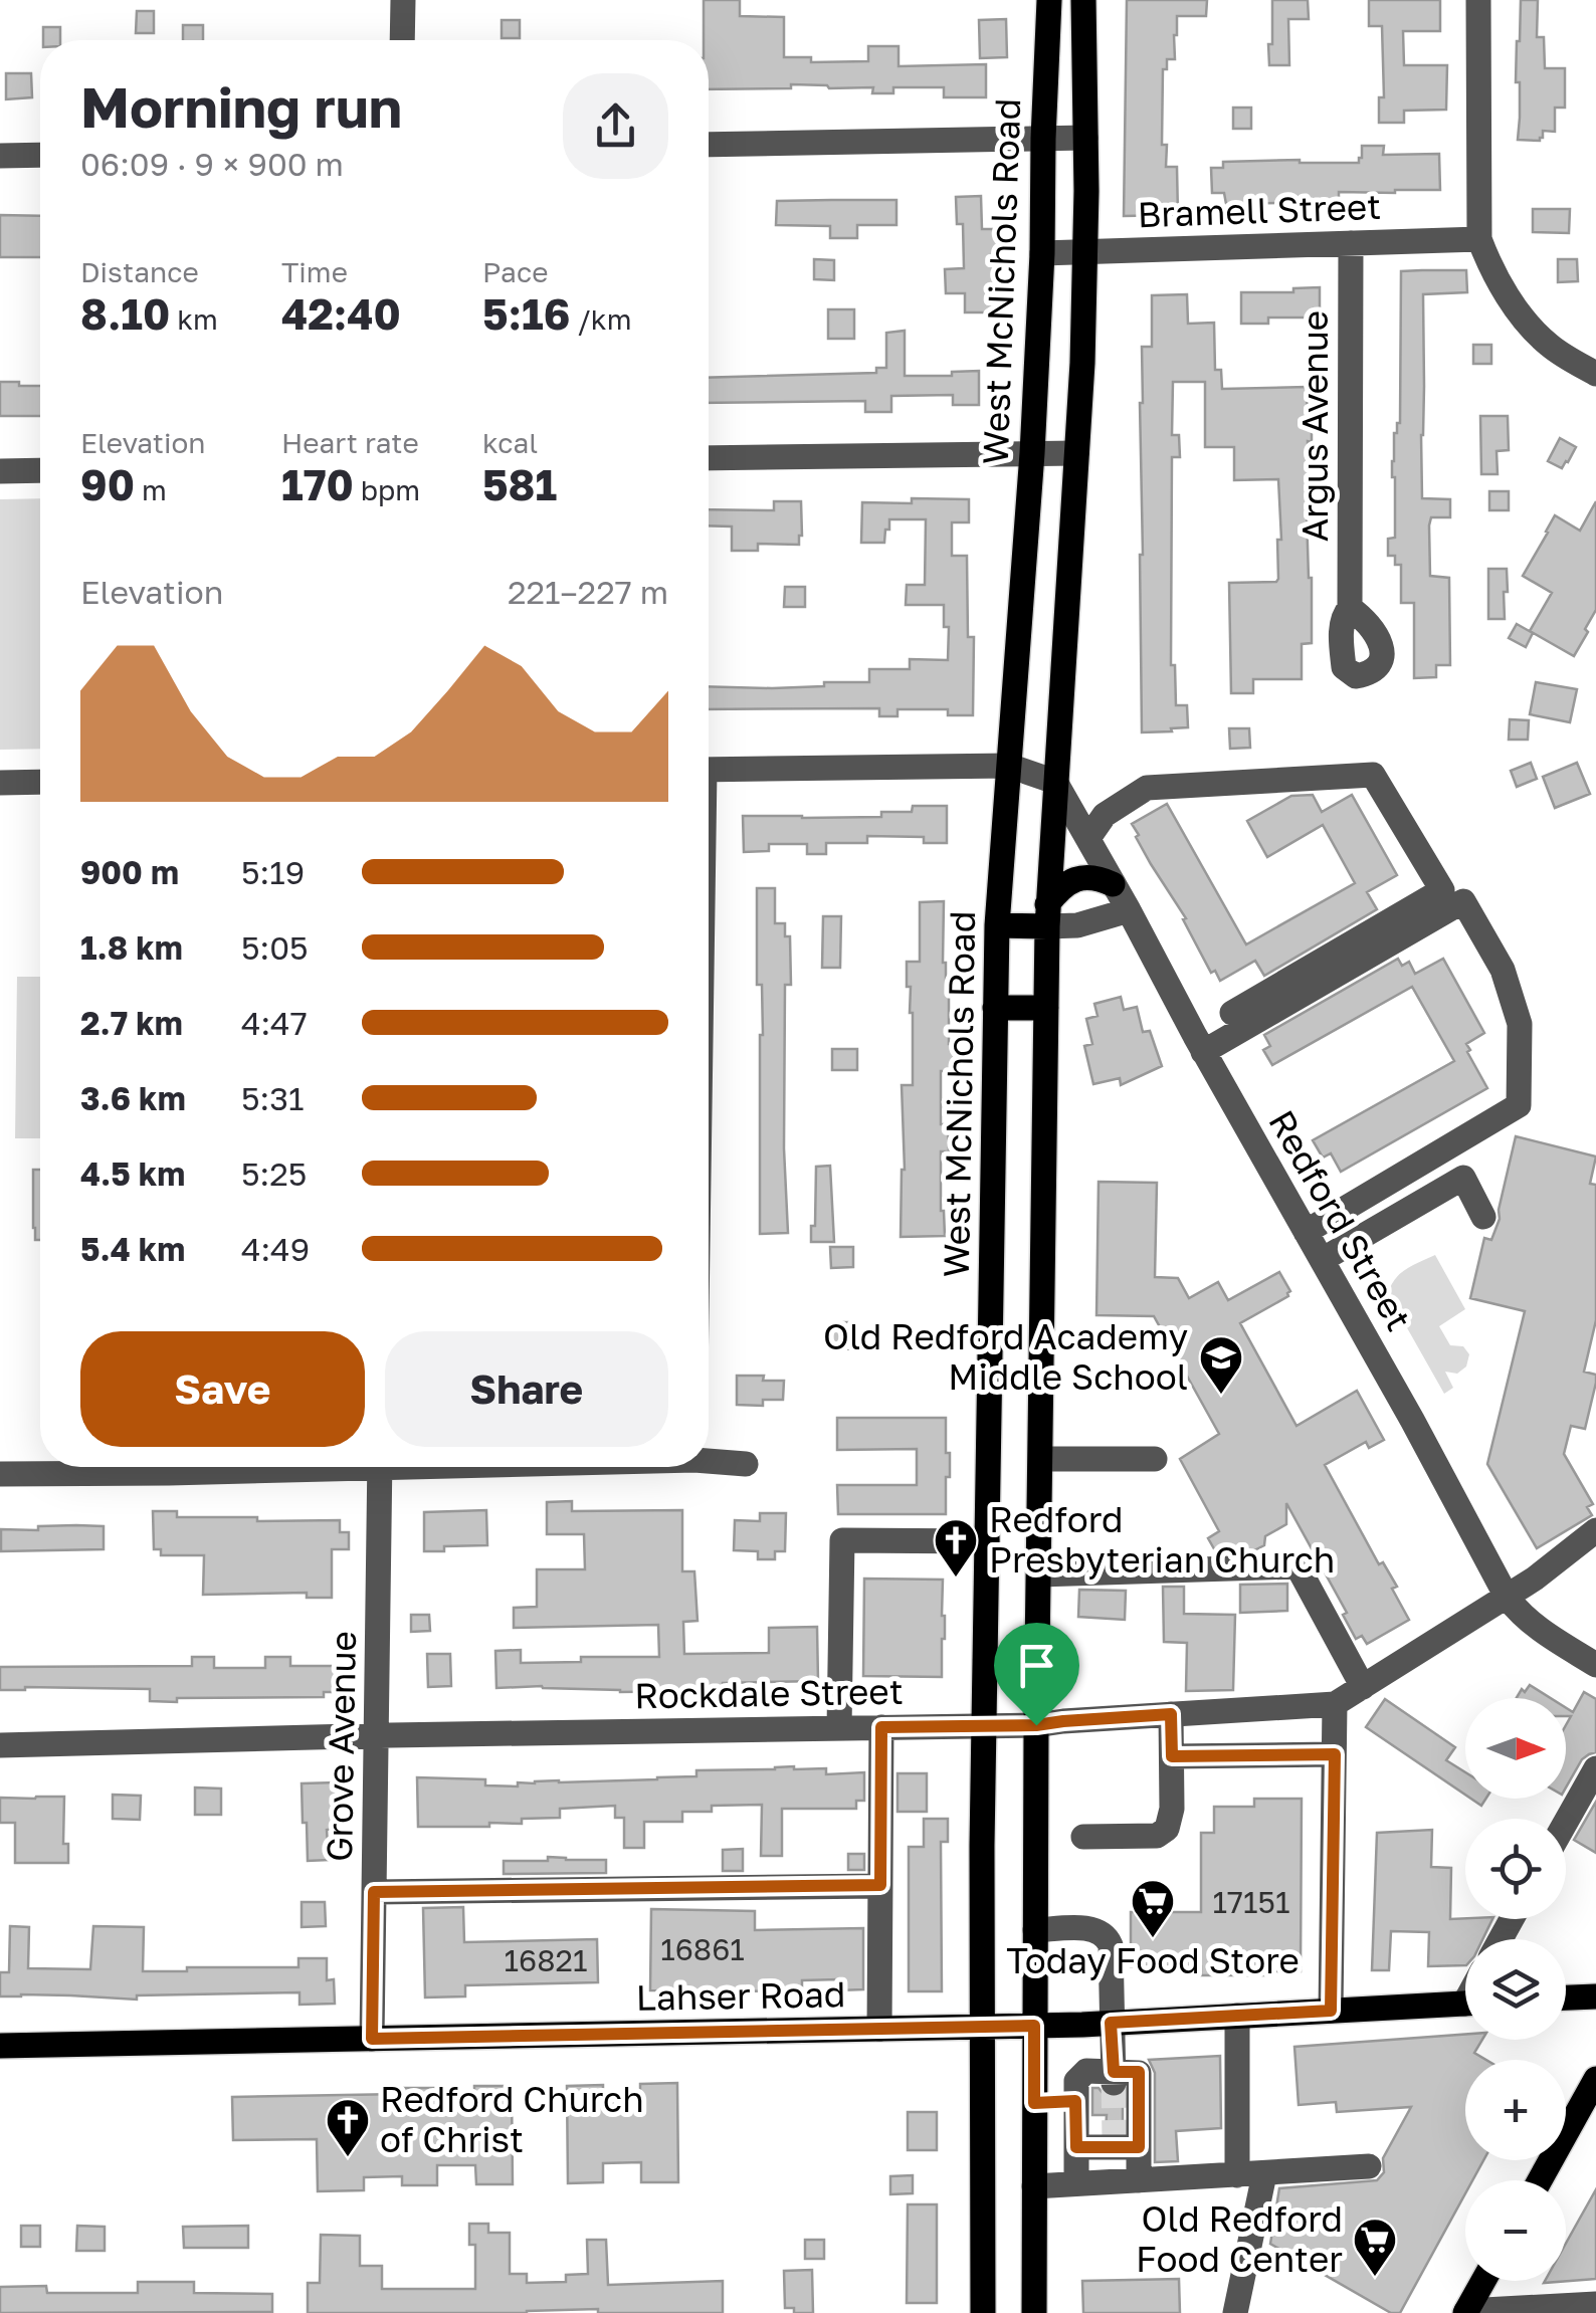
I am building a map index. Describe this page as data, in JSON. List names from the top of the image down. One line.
{"streets":{"main road":["West McNichols Road","Lahser Road"],"street":["Bramell Street","Argus Avenue","Redford Street","Rockdale Street","Grove Avenue"]},"crossings":[["Bramell Street","West McNichols Road"],["Bramell Street","Argus Avenue"],["West McNichols Road","Rockdale Street"],["West McNichols Road","Lahser Road"],["Redford Street","Rockdale Street"],["Rockdale Street","Grove Avenue"],["Grove Avenue","Lahser Road"]],"places":{"school or university":["Old Redford Academy Middle School"],"church":["Redford Presbyterian Church","Redford Church of Christ"],"supermarket":["Today Food Store","Old Redford Food Center"]},"house_numbers":["17151","16861","16821"],"north":"right","page":{"heading":["Morning run","06:09 · 9 × 900 m"],"stats":[["Distance","8.10 km"],["Time","42:40"],["Pace","5:16 /km"],["Elevation","90 m"],["Heart rate","170 bpm"],["kcal","581"]],"chart":["Elevation","221–227 m"],"list":[{"name":"900 m","note":"5:19"},{"name":"1.8 km","note":"5:05"},{"name":"2.7 km","note":"4:47"},{"name":"3.6 km","note":"5:31"},{"name":"4.5 km","note":"5:25"},{"name":"5.4 km","note":"4:49"}],"buttons":["Save","Share"],"map_buttons":["+","−"]}}
